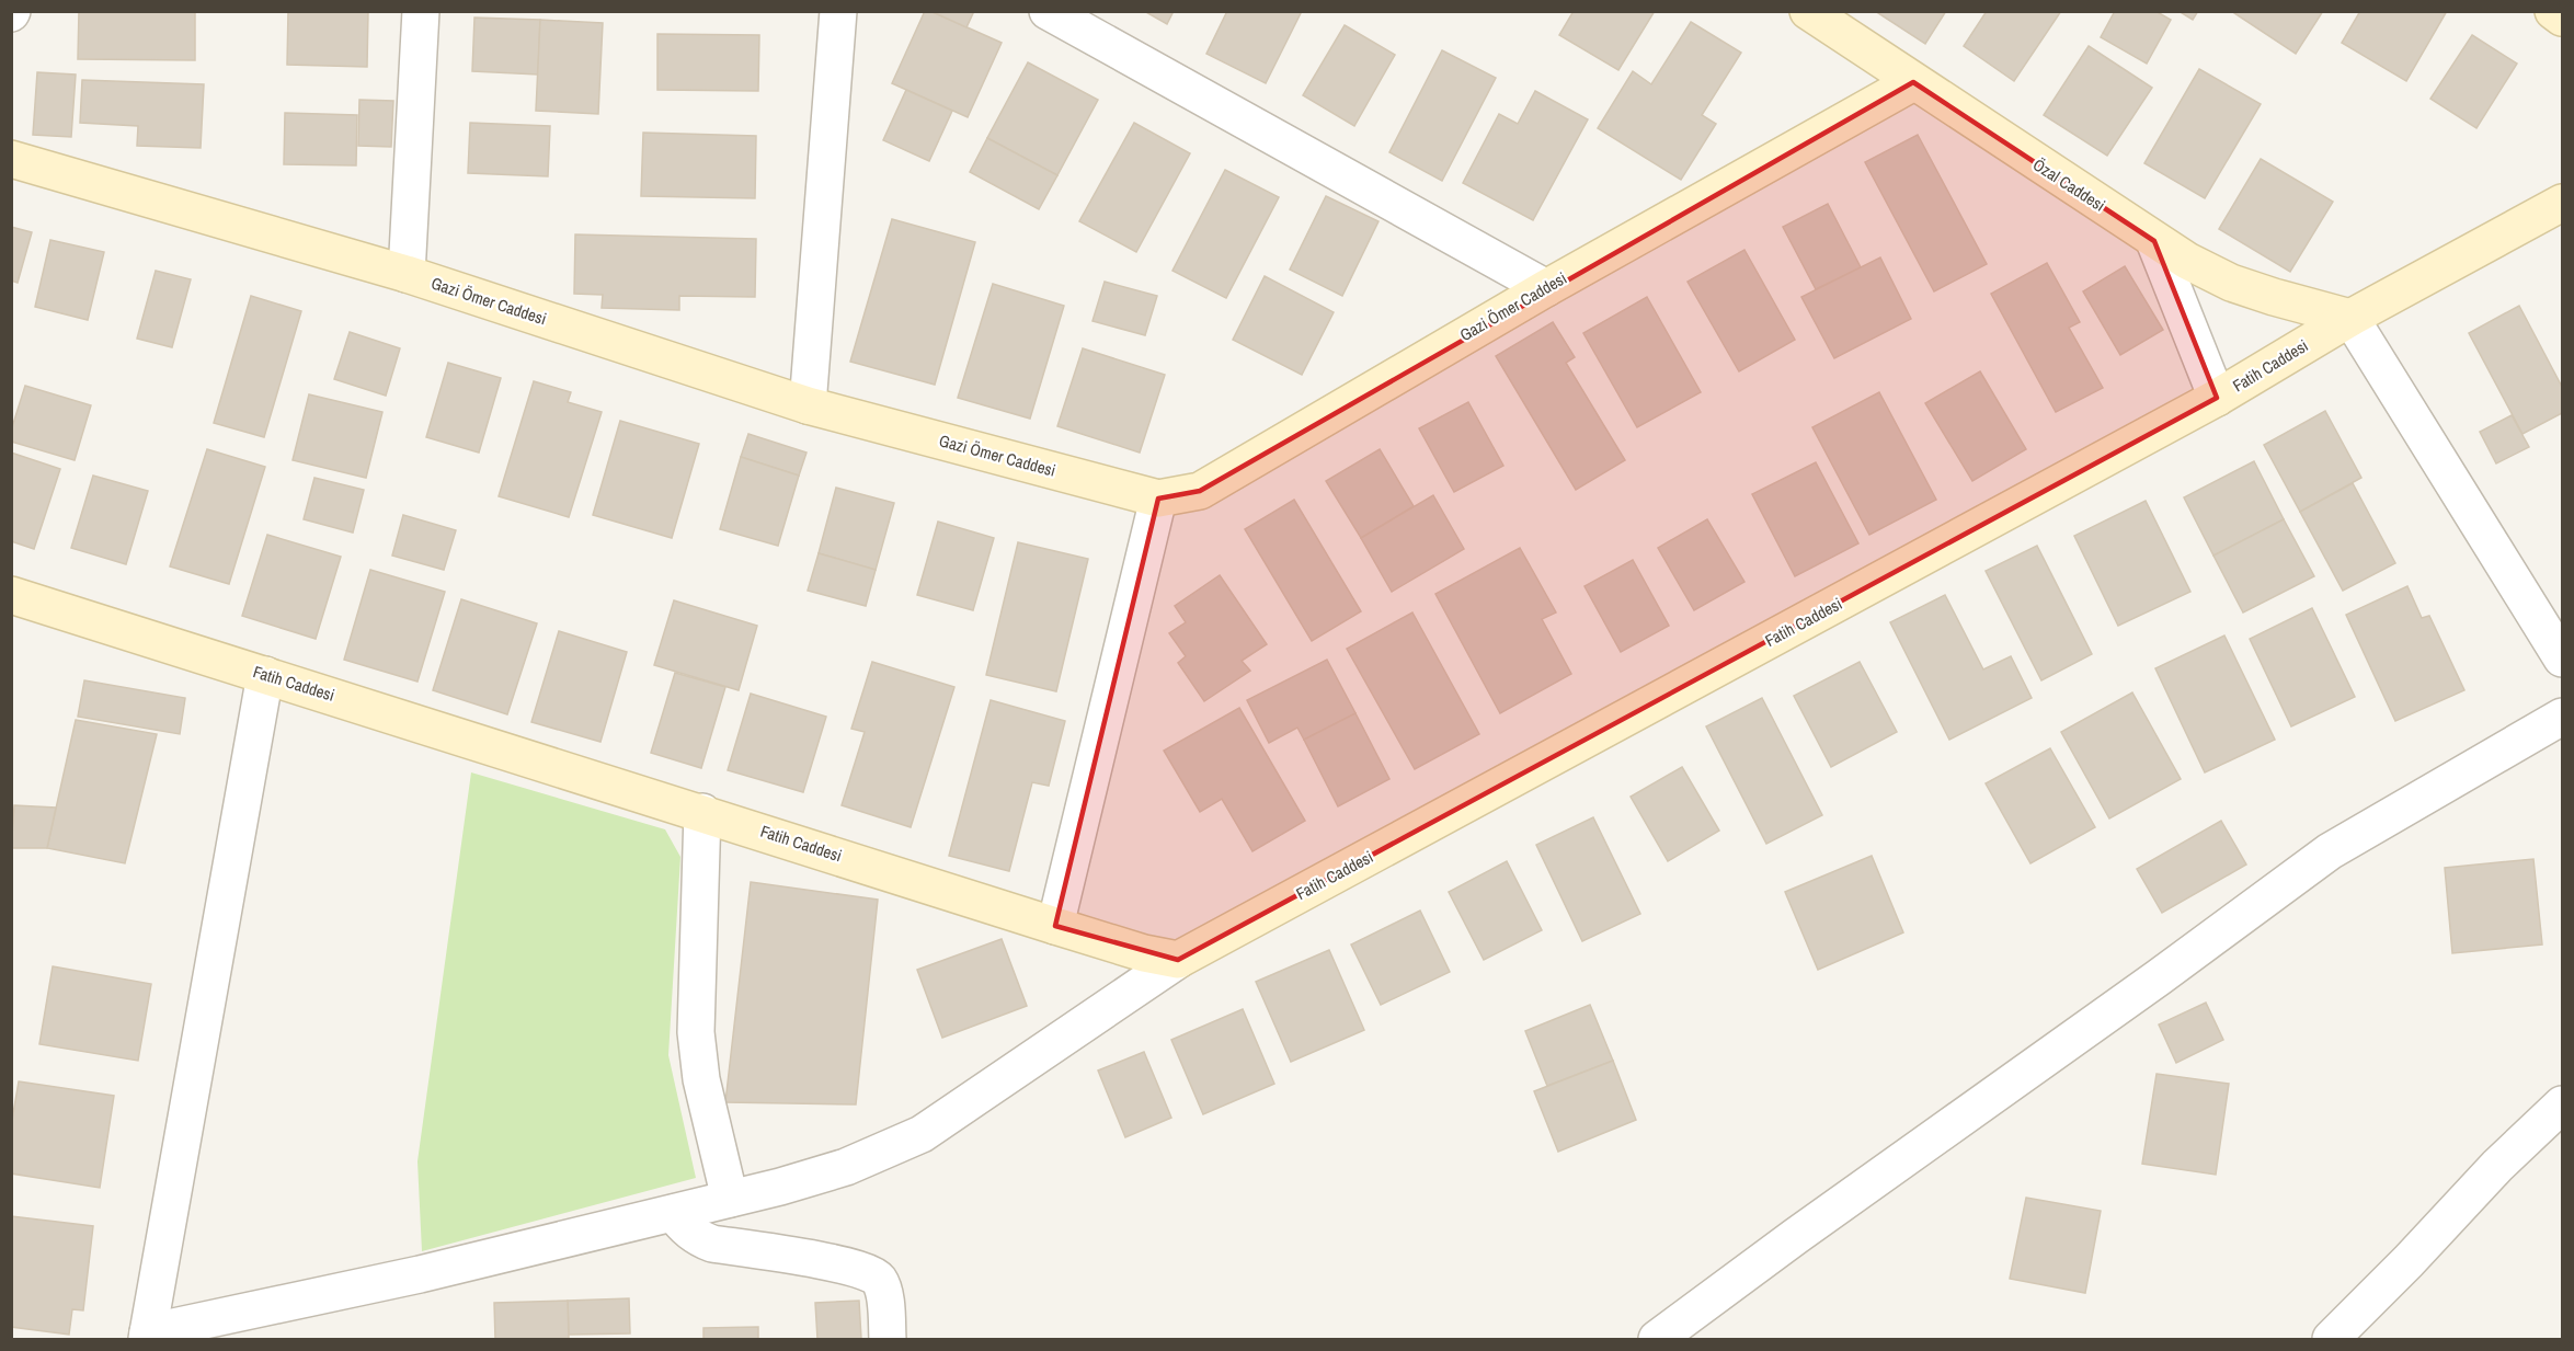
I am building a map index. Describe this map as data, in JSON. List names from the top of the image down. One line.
{"streets":{"street":["Özal Caddesi","Gazi Ömer Caddesi","Fatih Caddesi"]},"crossings":[["Özal Caddesi","Gazi Ömer Caddesi"],["Özal Caddesi","Fatih Caddesi"]]}
